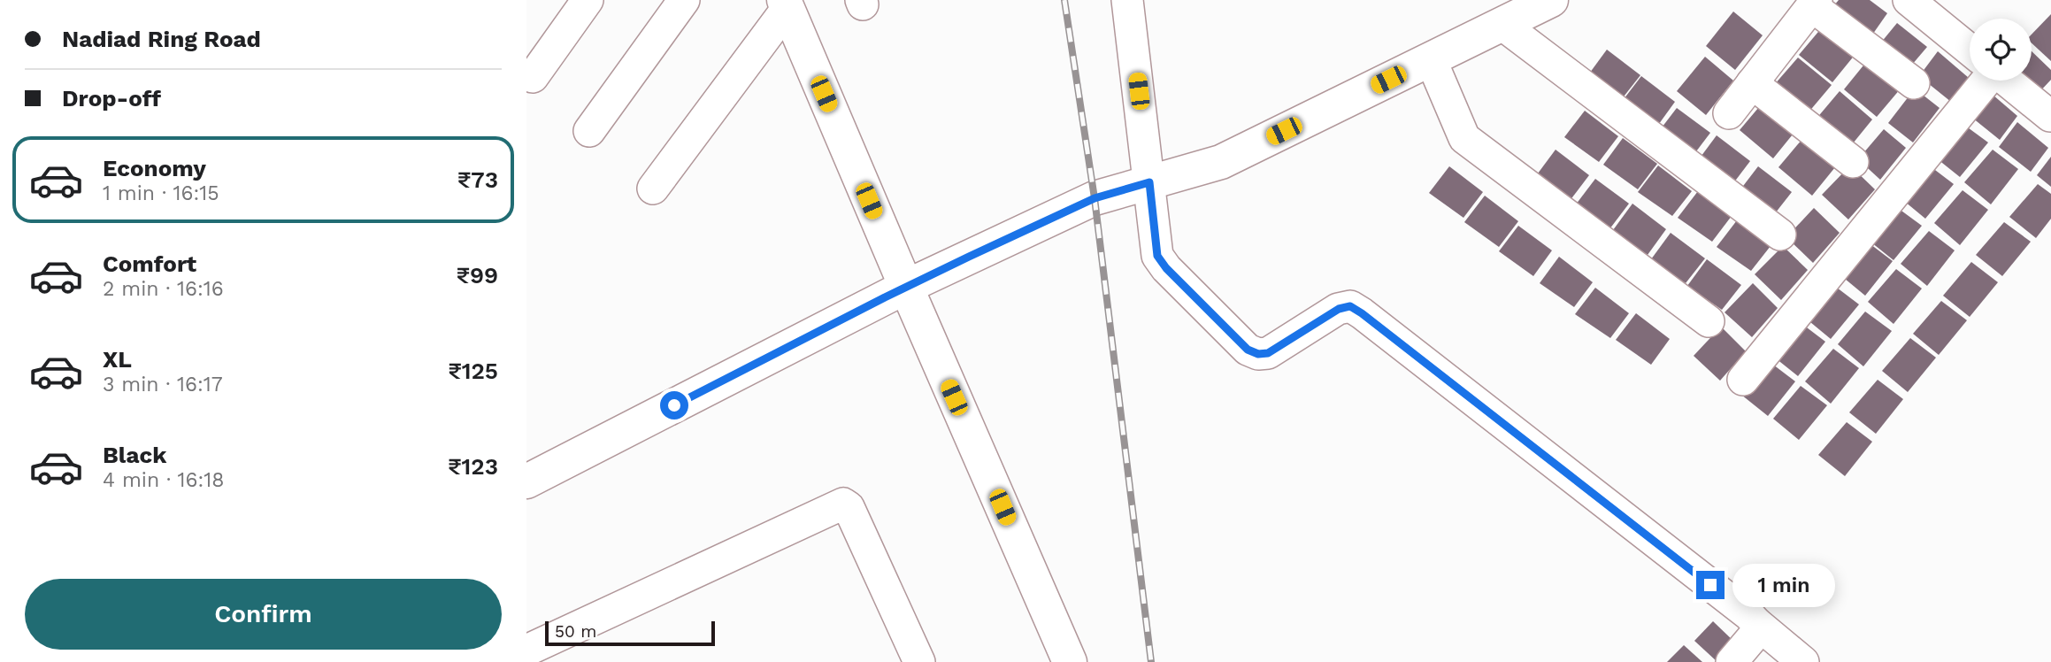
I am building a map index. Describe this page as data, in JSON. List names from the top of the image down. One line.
{"scale_bar":"50 m","page":{"banner":["Nadiad Ring Road","Drop-off"],"list":[{"name":"Economy","note":"1 min · 16:15","value":"₹73"},{"name":"Comfort","note":"2 min · 16:16","value":"₹99"},{"name":"XL","note":"3 min · 16:17","value":"₹125"},{"name":"Black","note":"4 min · 16:18","value":"₹123"}],"bubble":"1 min","buttons":"Confirm","scale":"50 m"}}
